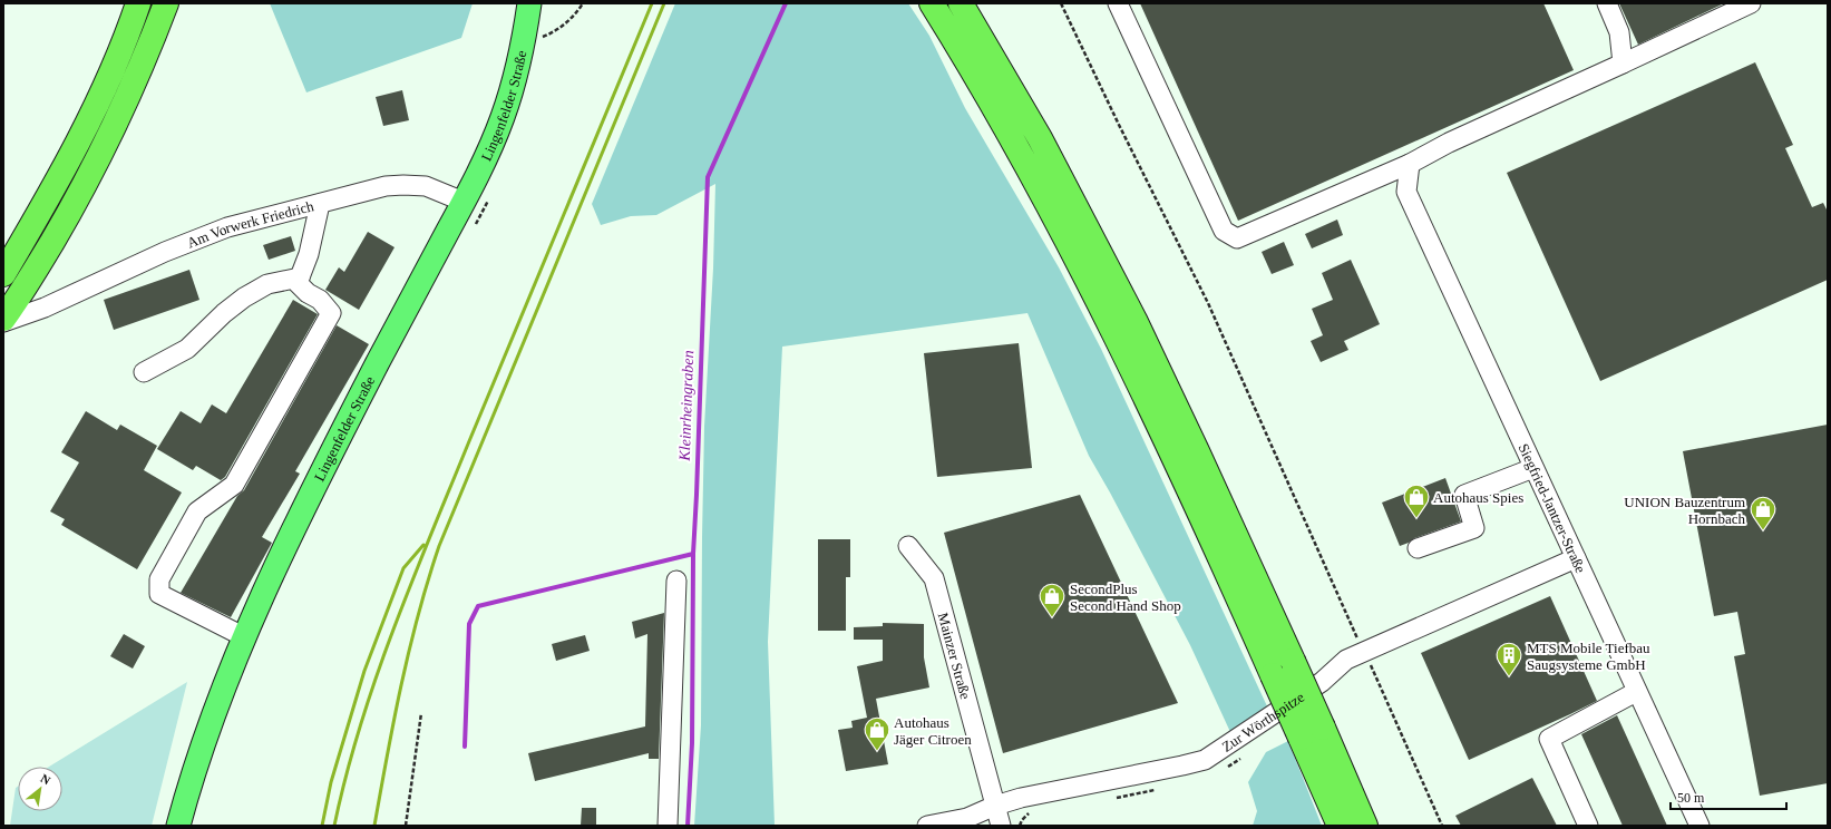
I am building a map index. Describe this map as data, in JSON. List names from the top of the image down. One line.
{"streets":{"main road":["Lingenfelder Straße"],"street":["Am Vorwerk Friedrich","Siegfried-Jantzer-Straße","Mainzer Straße","Zur Wörthspitze"]},"crossings":[["Lingenfelder Straße","Am Vorwerk Friedrich"],["Siegfried-Jantzer-Straße","Zur Wörthspitze"],["Mainzer Straße","Zur Wörthspitze"]],"water":["Kleinrheingraben"],"places":{"shop":["Autohaus Spies","UNION Bauzentrum Hornbach","SecondPlus Second Hand Shop","Autohaus Jäger Citroen"],"building":["MTS Mobile Tiefbau Saugsysteme GmbH"]},"scale_bar":"50 m","north":"top right"}
